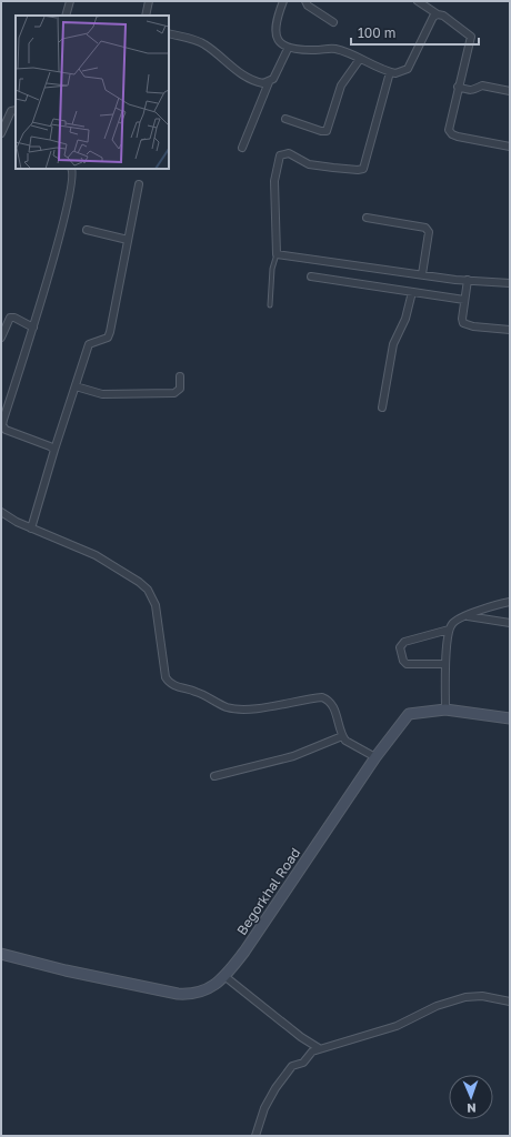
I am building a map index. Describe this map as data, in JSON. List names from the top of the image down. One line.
{"streets":{"street":["Begorkhal Road"]},"scale_bar":"100 m","north":"bottom"}
